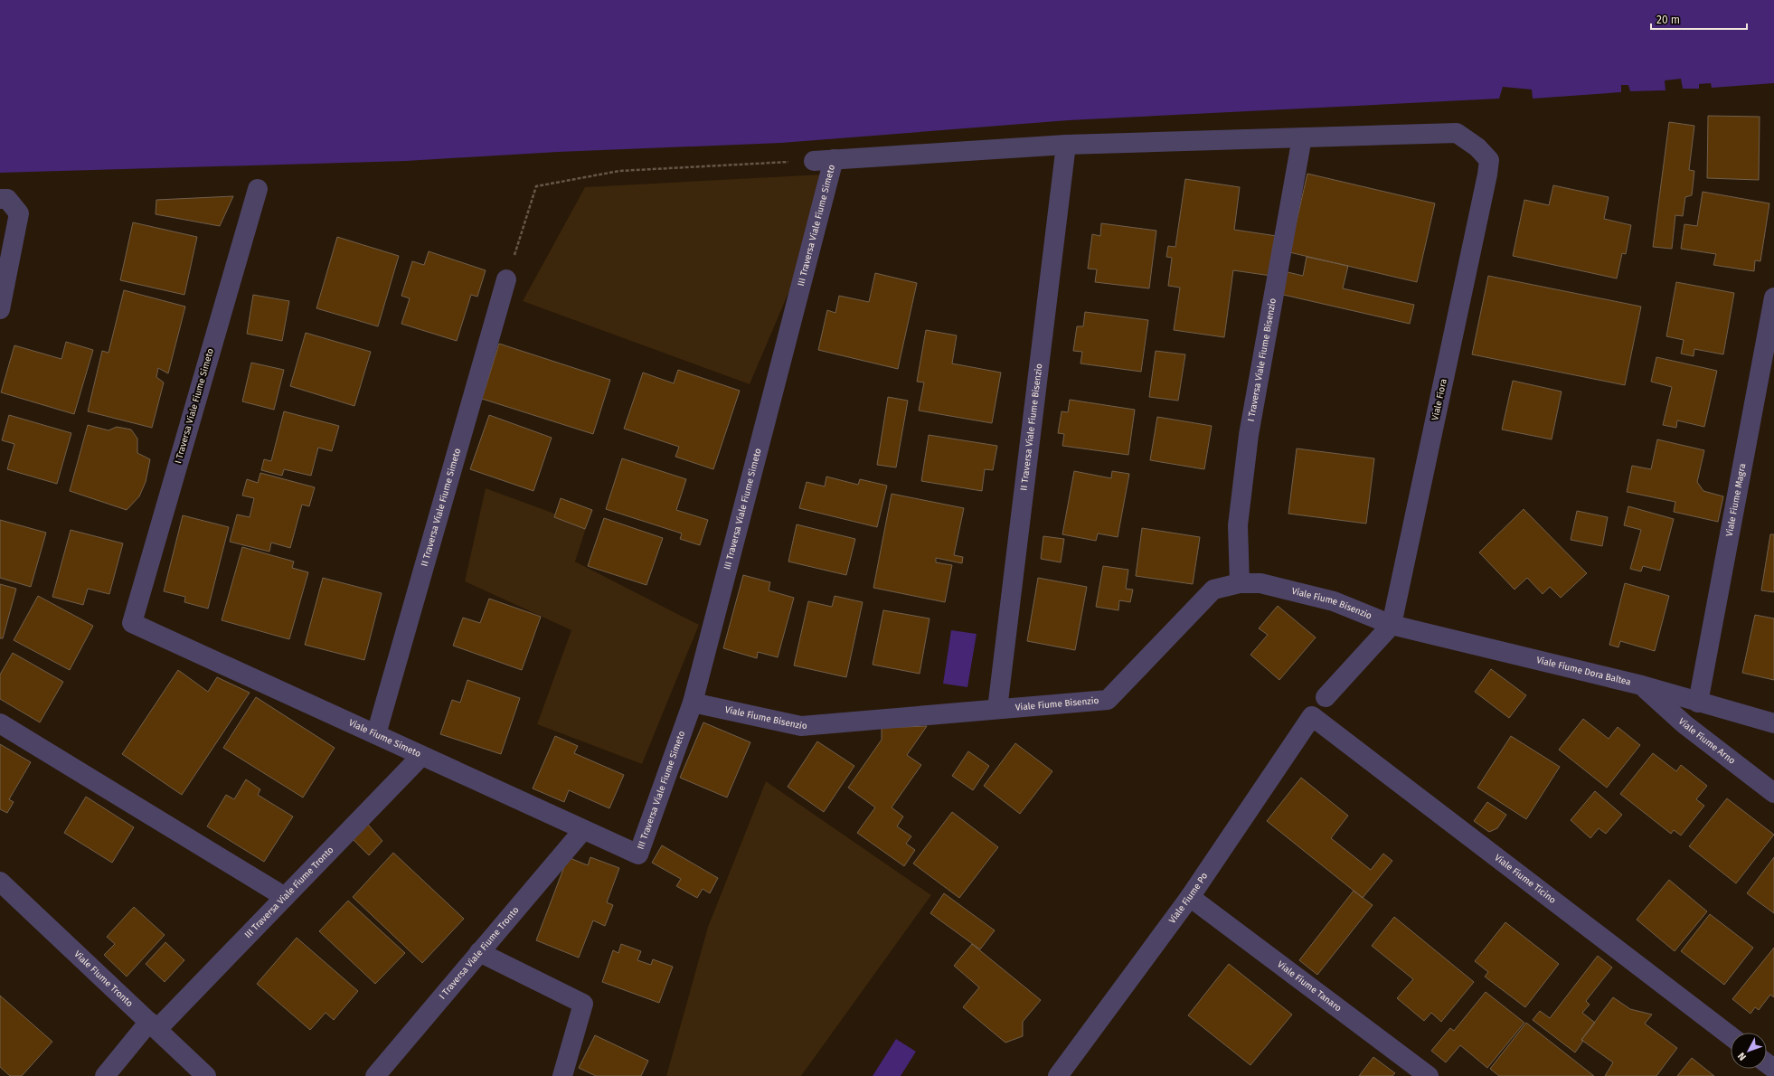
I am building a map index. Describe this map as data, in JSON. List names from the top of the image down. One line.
{"streets":{"street":["III Traversa Viale Fiume Simeto","I Traversa Viale Fiume Bisenzio","Viale Fiora","I Traversa Viale Fiume Simeto","II Traversa Viale Fiume Bisenzio","Viale Fiume Magra","II Traversa Viale Fiume Simeto","Viale Fiume Bisenzio","Viale Fiume Dora Baltea","Viale Fiume Simeto","Viale Fiume Arno","Viale Fiume Ticino","III Traversa Viale Fiume Tronto","Viale Fiume Po","I Traversa Viale Fiume Tronto","Viale FIume Tronto","Viale Fiume Tanaro"]},"crossings":[["III Traversa Viale Fiume Simeto","Viale Fiume Bisenzio"],["III Traversa Viale Fiume Simeto","Viale Fiume Simeto"],["I Traversa Viale Fiume Bisenzio","Viale Fiora"],["I Traversa Viale Fiume Bisenzio","Viale Fiume Bisenzio"],["Viale Fiora","Viale Fiume Bisenzio"],["Viale Fiora","Viale Fiume Dora Baltea"],["I Traversa Viale Fiume Simeto","Viale Fiume Simeto"],["II Traversa Viale Fiume Bisenzio","Viale Fiume Bisenzio"],["Viale Fiume Magra","Viale Fiume Dora Baltea"],["II Traversa Viale Fiume Simeto","Viale Fiume Simeto"],["Viale Fiume Bisenzio","Viale Fiume Dora Baltea"],["Viale Fiume Dora Baltea","Viale Fiume Arno"],["Viale Fiume Simeto","III Traversa Viale Fiume Tronto"],["Viale Fiume Simeto","I Traversa Viale Fiume Tronto"],["Viale Fiume Ticino","Viale Fiume Po"],["III Traversa Viale Fiume Tronto","Viale FIume Tronto"],["Viale Fiume Po","Viale Fiume Tanaro"]],"scale_bar":"20 m","north":"bottom left"}
